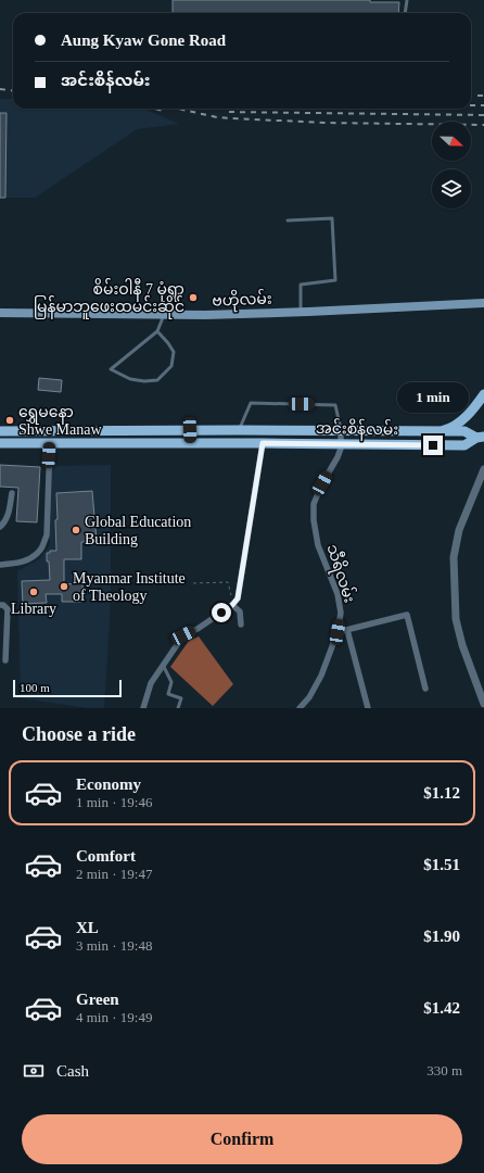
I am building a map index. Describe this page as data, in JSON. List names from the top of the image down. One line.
{"streets":{"main road":["ဗဟိုလမ်း","အင်းစိန်လမ်း"],"street":["သီရိလမ်း"]},"crossings":[["အင်းစိန်လမ်း","သီရိလမ်း"]],"places":["စိမ်းဝါနီ 7 မုံရွာ မြန်မာဘူဖေးထမင်းဆိုင်","ရွှေမနော Shwe Manaw","Global Education Building","Myanmar Institute of Theology","Library"],"scale_bar":"100 m","north":"right","page":{"banner":["Aung Kyaw Gone Road","အင်းစိန်လမ်း"],"bubble":"1 min","scale":"100 m","heading":"Choose a ride","list":[{"name":"Economy","note":"1 min · 19:46","value":"$1.12"},{"name":"Comfort","note":"2 min · 19:47","value":"$1.51"},{"name":"XL","note":"3 min · 19:48","value":"$1.90"},{"name":"Green","note":"4 min · 19:49","value":"$1.42"}],"pay":["Cash","330 m"],"buttons":"Confirm"}}
